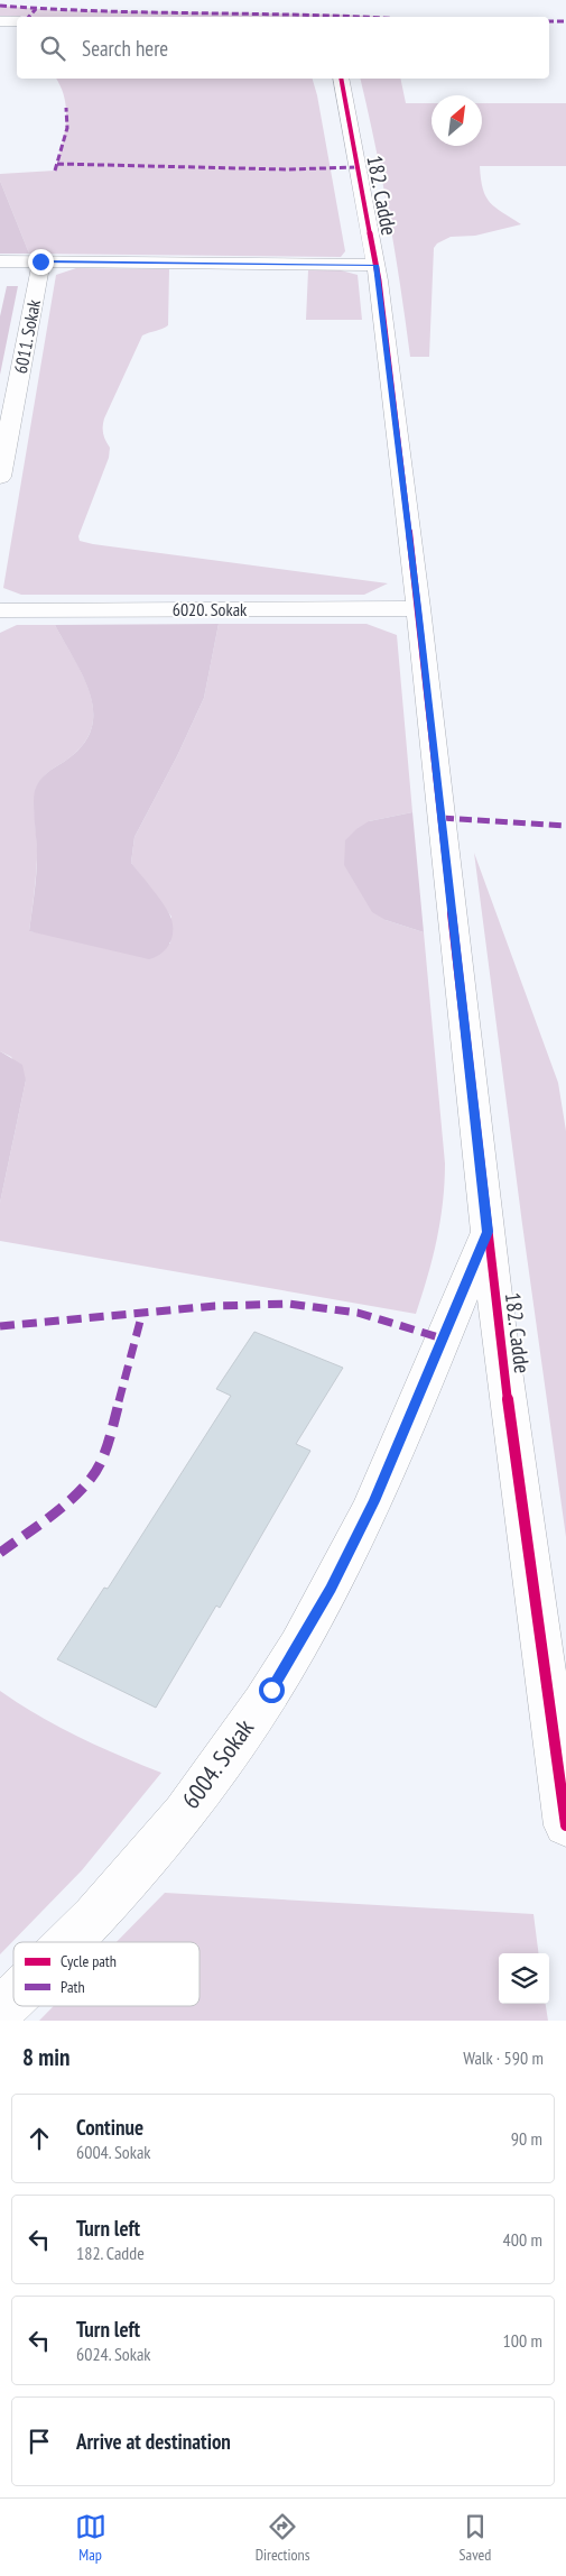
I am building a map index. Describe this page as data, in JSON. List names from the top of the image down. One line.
{"streets":{"street":["182. Cadde","6011. Sokak","6020. Sokak","6004. Sokak"]},"crossings":[["182. Cadde","6020. Sokak"],["182. Cadde","6004. Sokak"]],"legend":["Cycle path","Path"],"north":"top right","page":{"search":"Search here","heading":["8 min","Walk · 590 m"],"list":[["Continue","6004. Sokak","90 m"],["Turn left","182. Cadde","400 m"],["Turn left","6024. Sokak","100 m"],"Arrive at destination"],"nav":["Map","Directions","Saved"]}}
